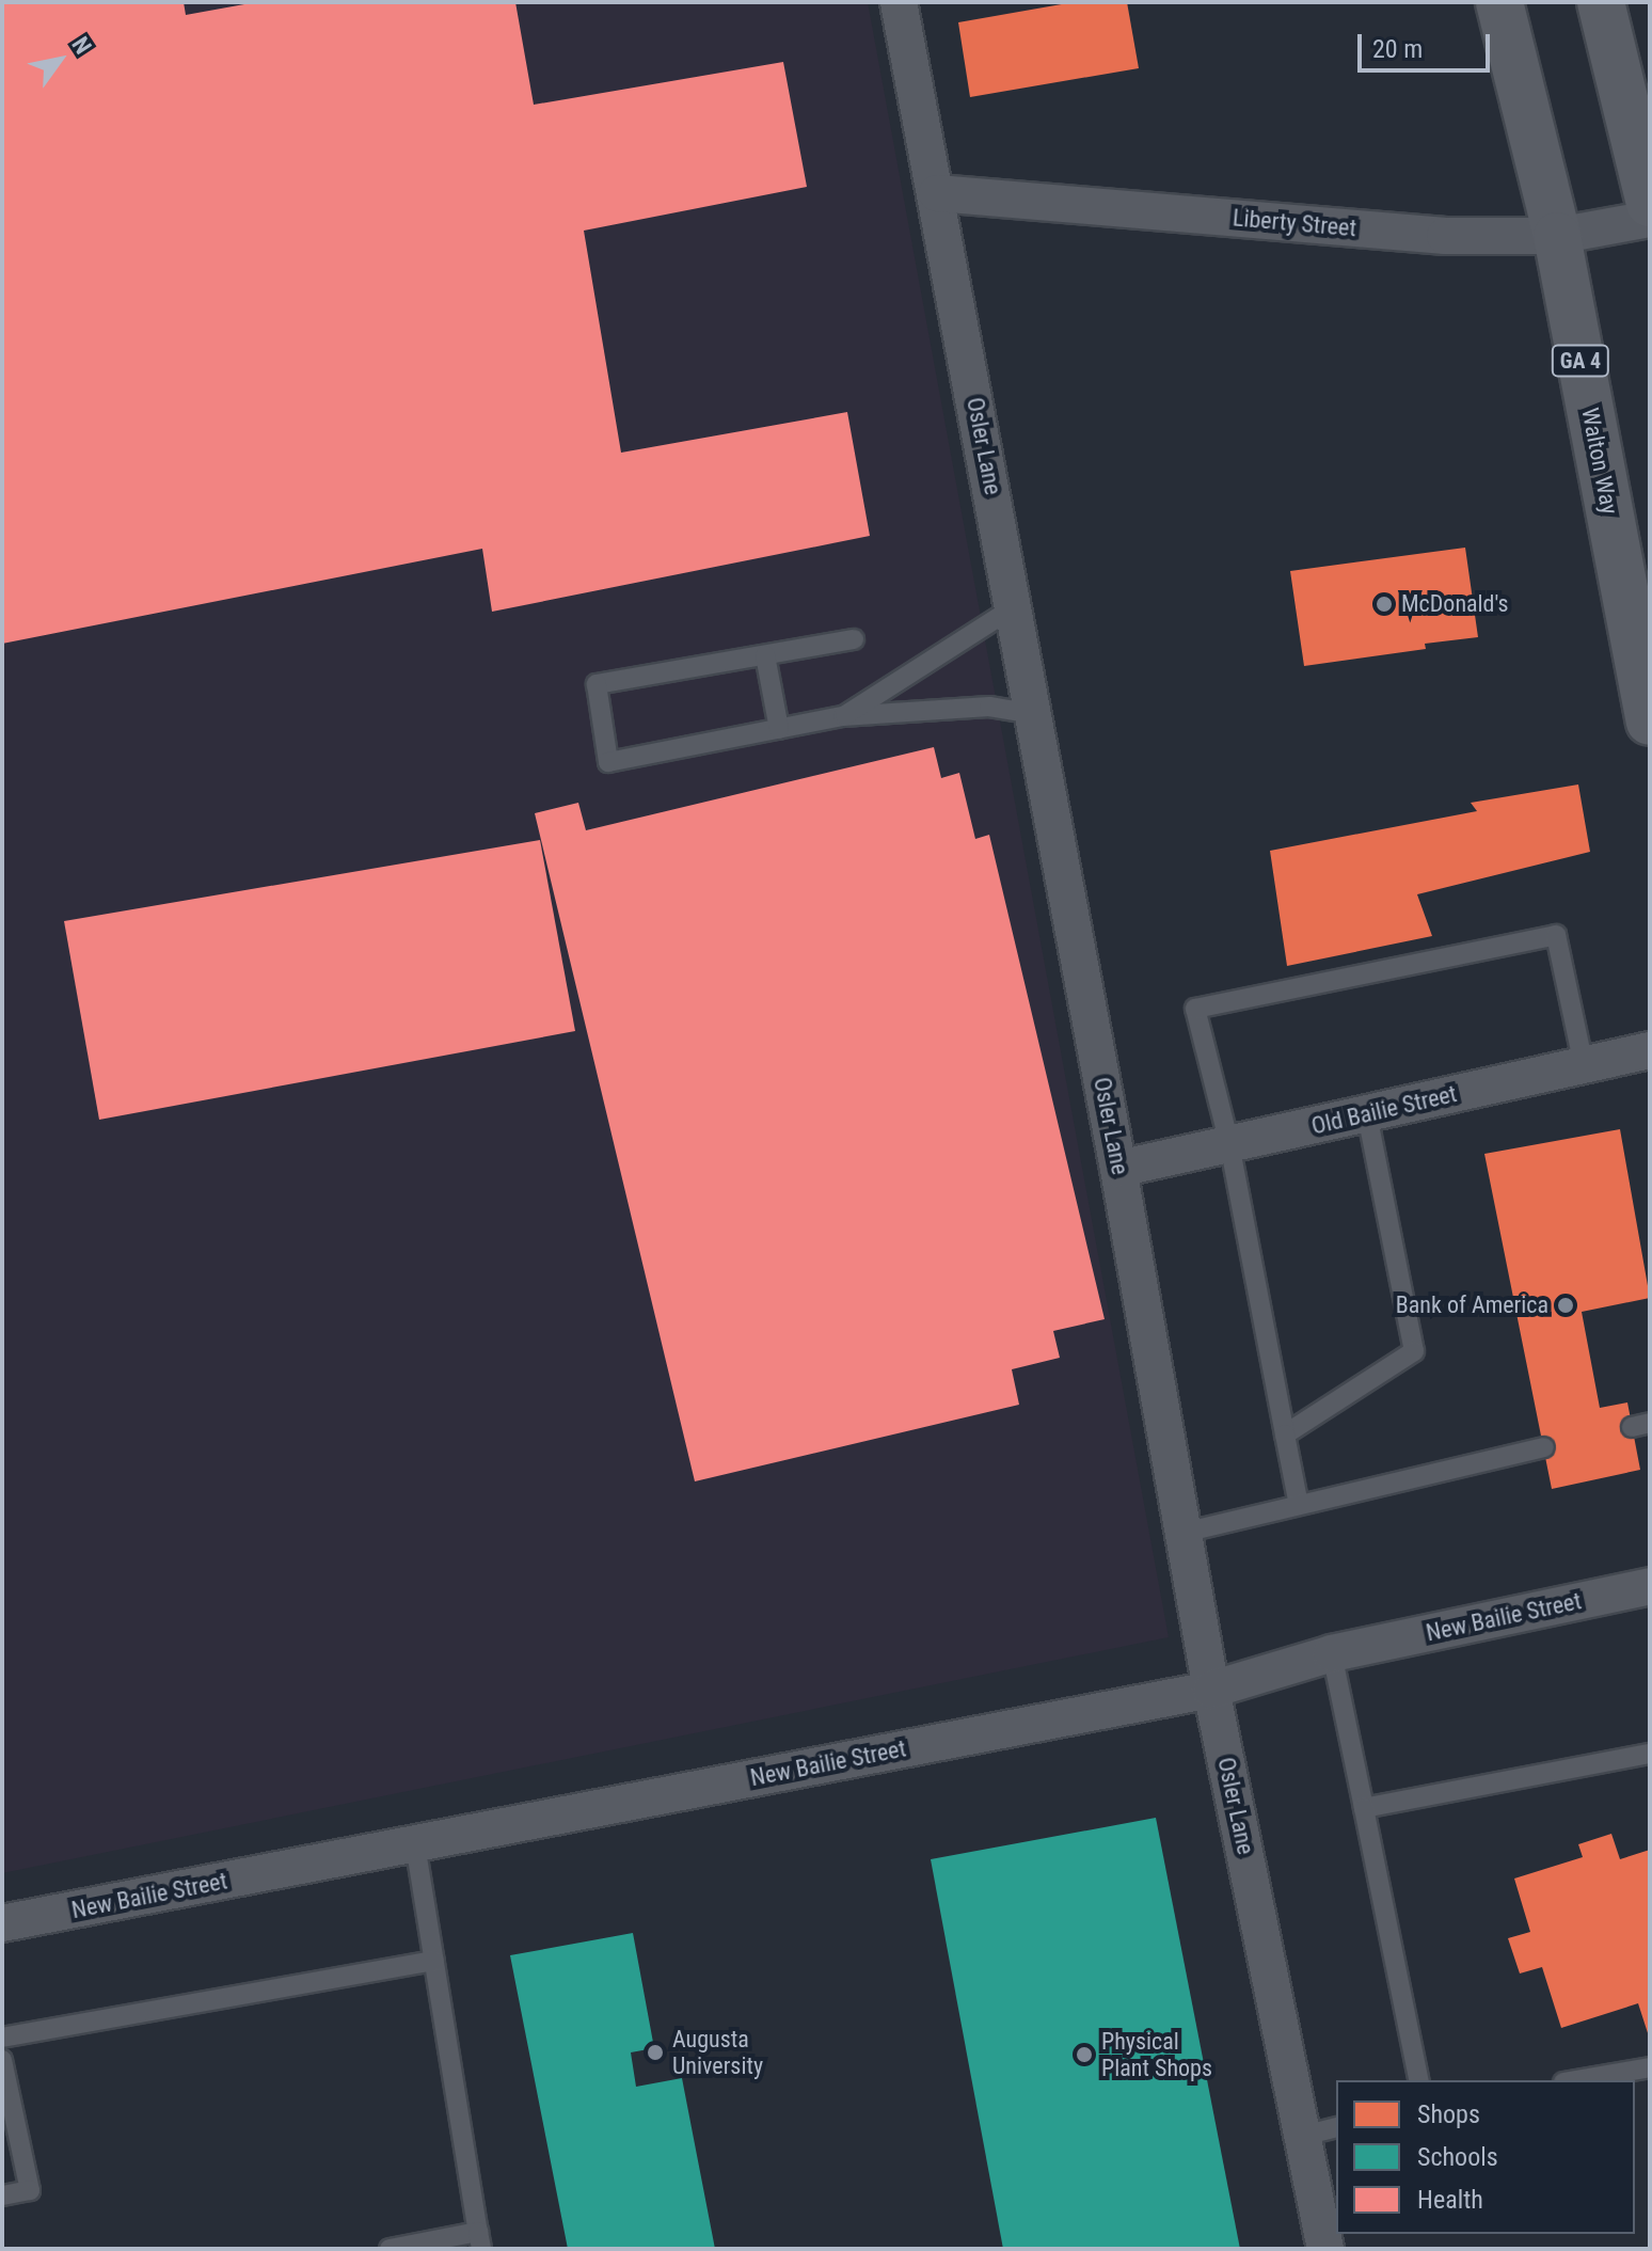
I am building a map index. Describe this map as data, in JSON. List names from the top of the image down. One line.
{"streets":{"main road":["GA 4","Walton Way"],"street":["Liberty Street","Osler Lane","Old Bailie Street","New Bailie Street"]},"crossings":[["Liberty Street","Osler Lane"],["Liberty Street","Walton Way"],["Osler Lane","Old Bailie Street"],["Osler Lane","New Bailie Street"]],"places":["McDonald's","Bank of America","Augusta University","Physical Plant Shops"],"legend":["Shops","Schools","Health"],"scale_bar":"20 m","north":"top right"}
